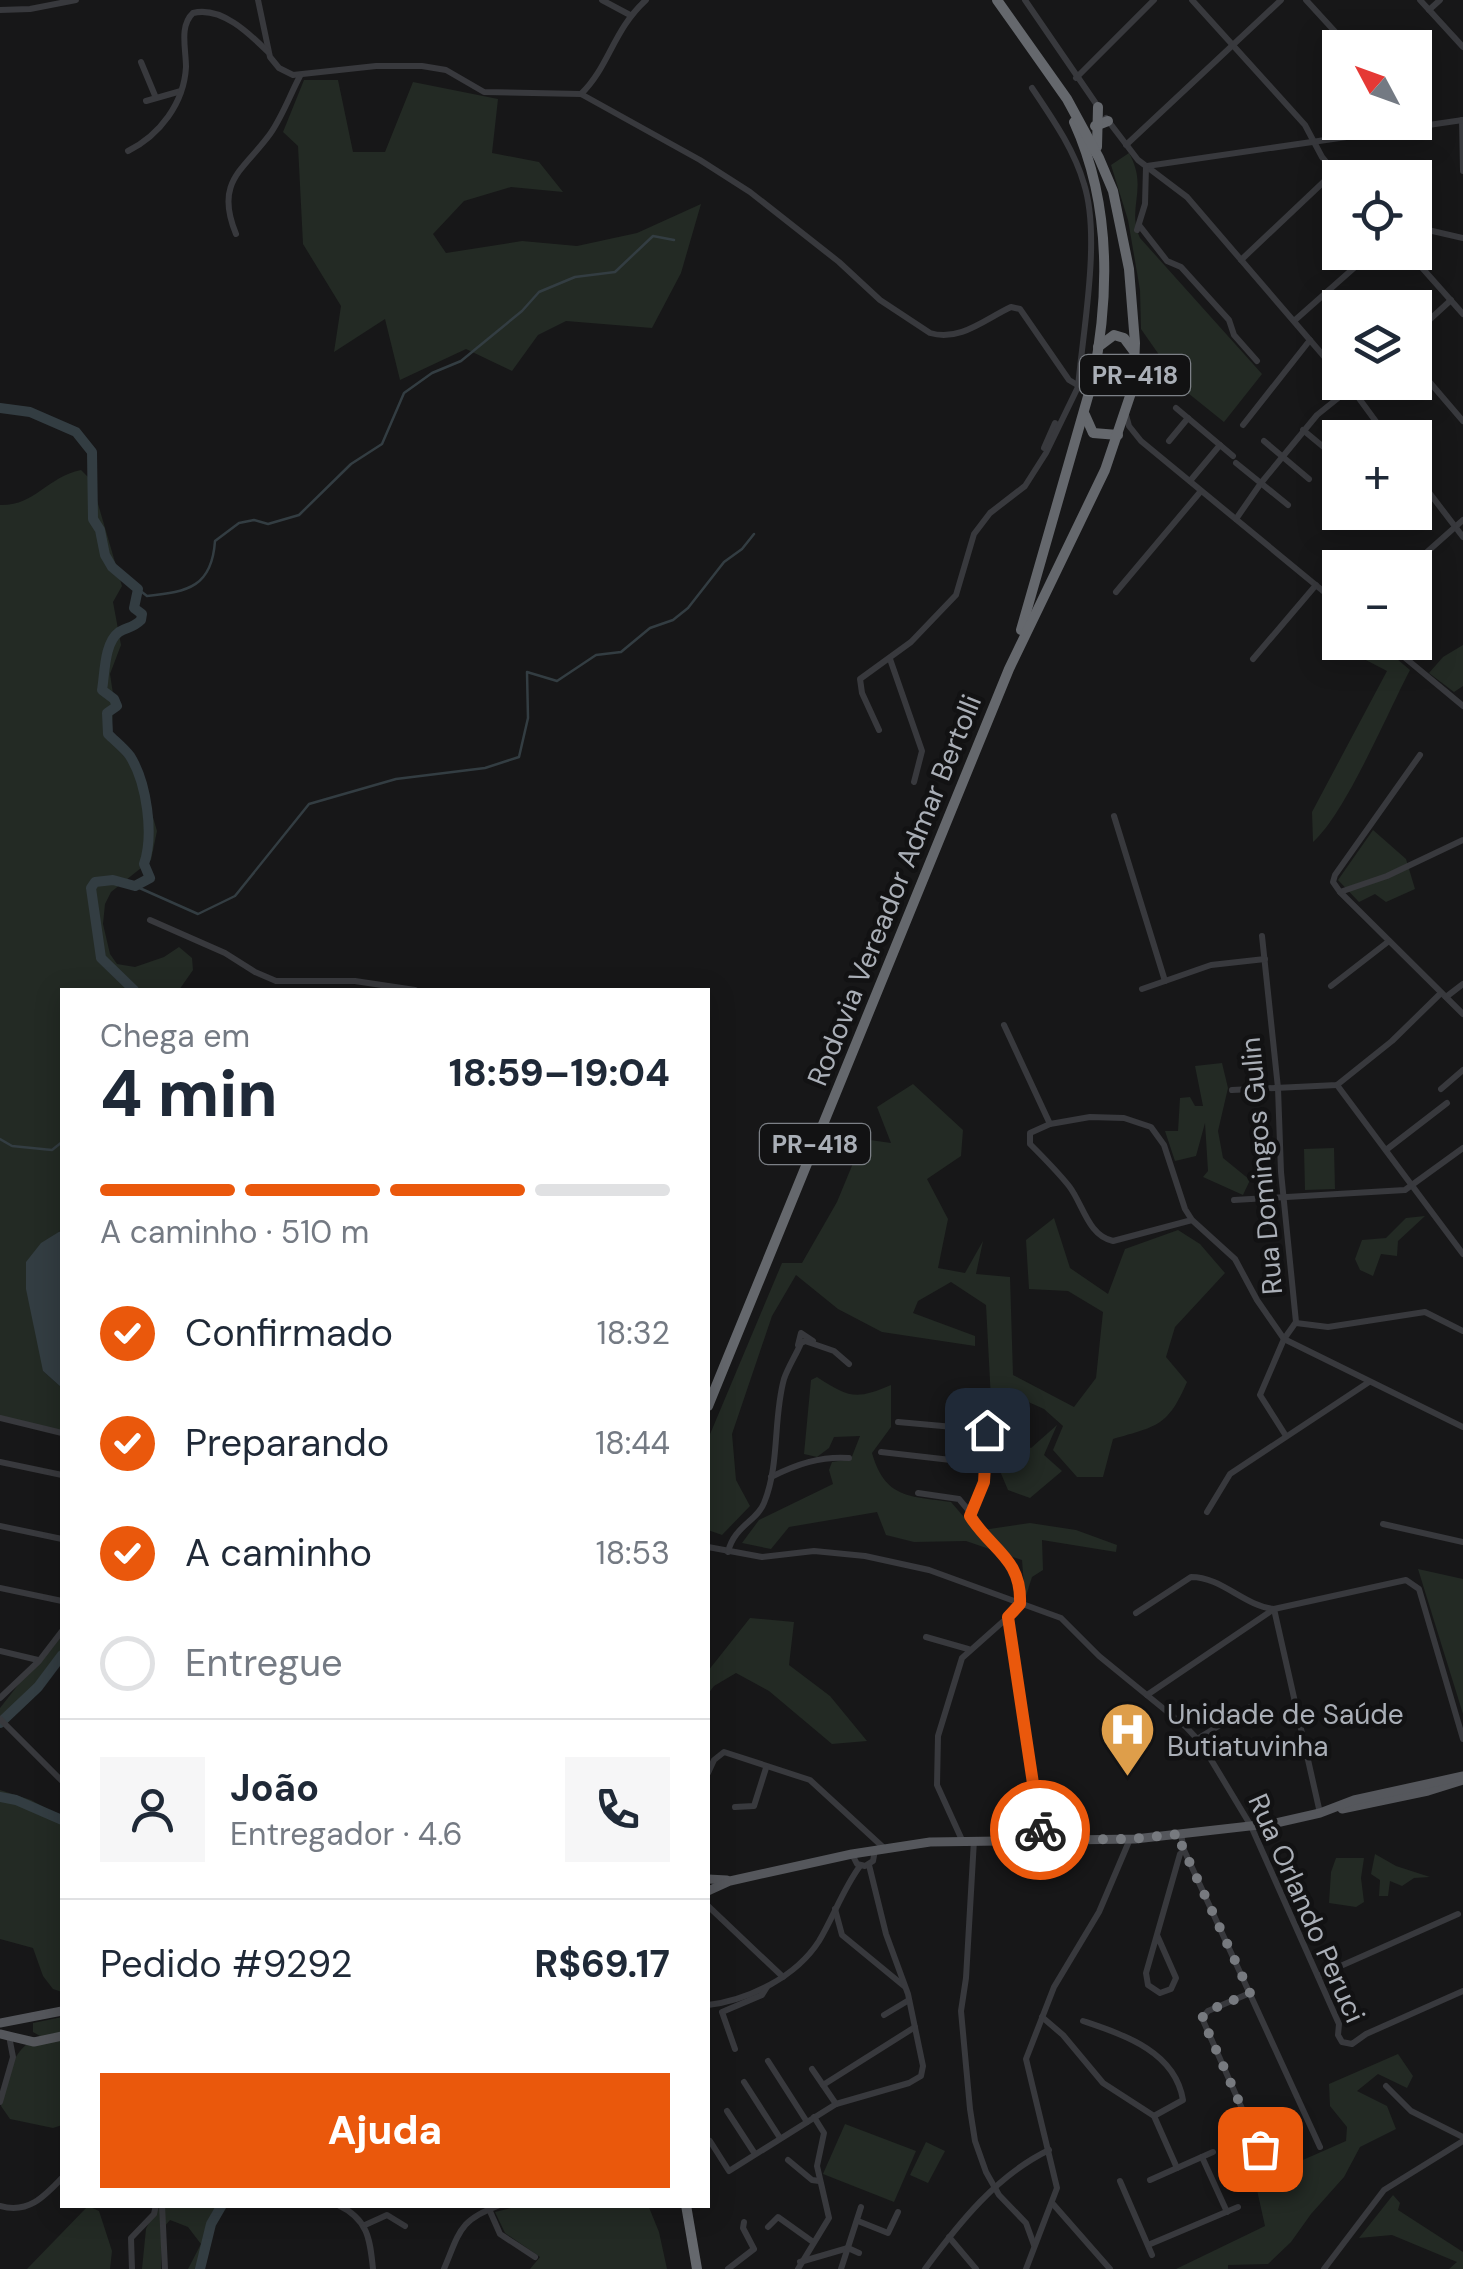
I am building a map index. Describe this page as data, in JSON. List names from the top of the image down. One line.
{"streets":{"highway":["PR-418","Rodovia Vereador Admar Bertolli"],"street":["Rua Domingos Gulin","Rua Orlando Peruci"]},"places":{"hospital":["Unidade de Saúde Butiatuvinha"]},"north":"top left","page":{"map_buttons":["+","−"],"heading":["4 min","Chega em","18:59–19:04"],"panel":["João","Entregador · 4.6","Pedido #9292","R$69.17"],"bar":"A caminho · 510 m","list":[["Confirmado","18:32"],["Preparando","18:44"],["A caminho","18:53"],"Entregue"],"buttons":"Ajuda"}}
